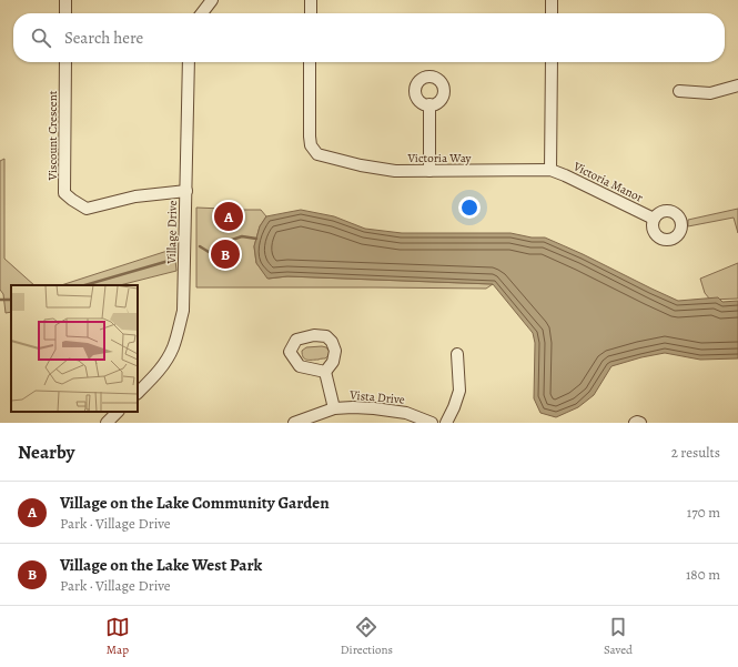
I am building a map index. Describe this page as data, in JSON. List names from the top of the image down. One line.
{"streets":{"street":["Viscount Crescent","Victoria Way","Victoria Manor","Village Drive","Vista Drive"]},"crossings":[["Viscount Crescent","Village Drive"],["Victoria Way","Victoria Manor"]],"page":{"search":"Search here","pins":["A","B"],"heading":["Nearby","2 results"],"list":[{"mark":"A","name":"Village on the Lake Community Garden","note":"Park · Village Drive","value":"170 m"},{"mark":"B","name":"Village on the Lake West Park","note":"Park · Village Drive","value":"180 m"}],"nav":["Map","Directions","Saved"]}}
